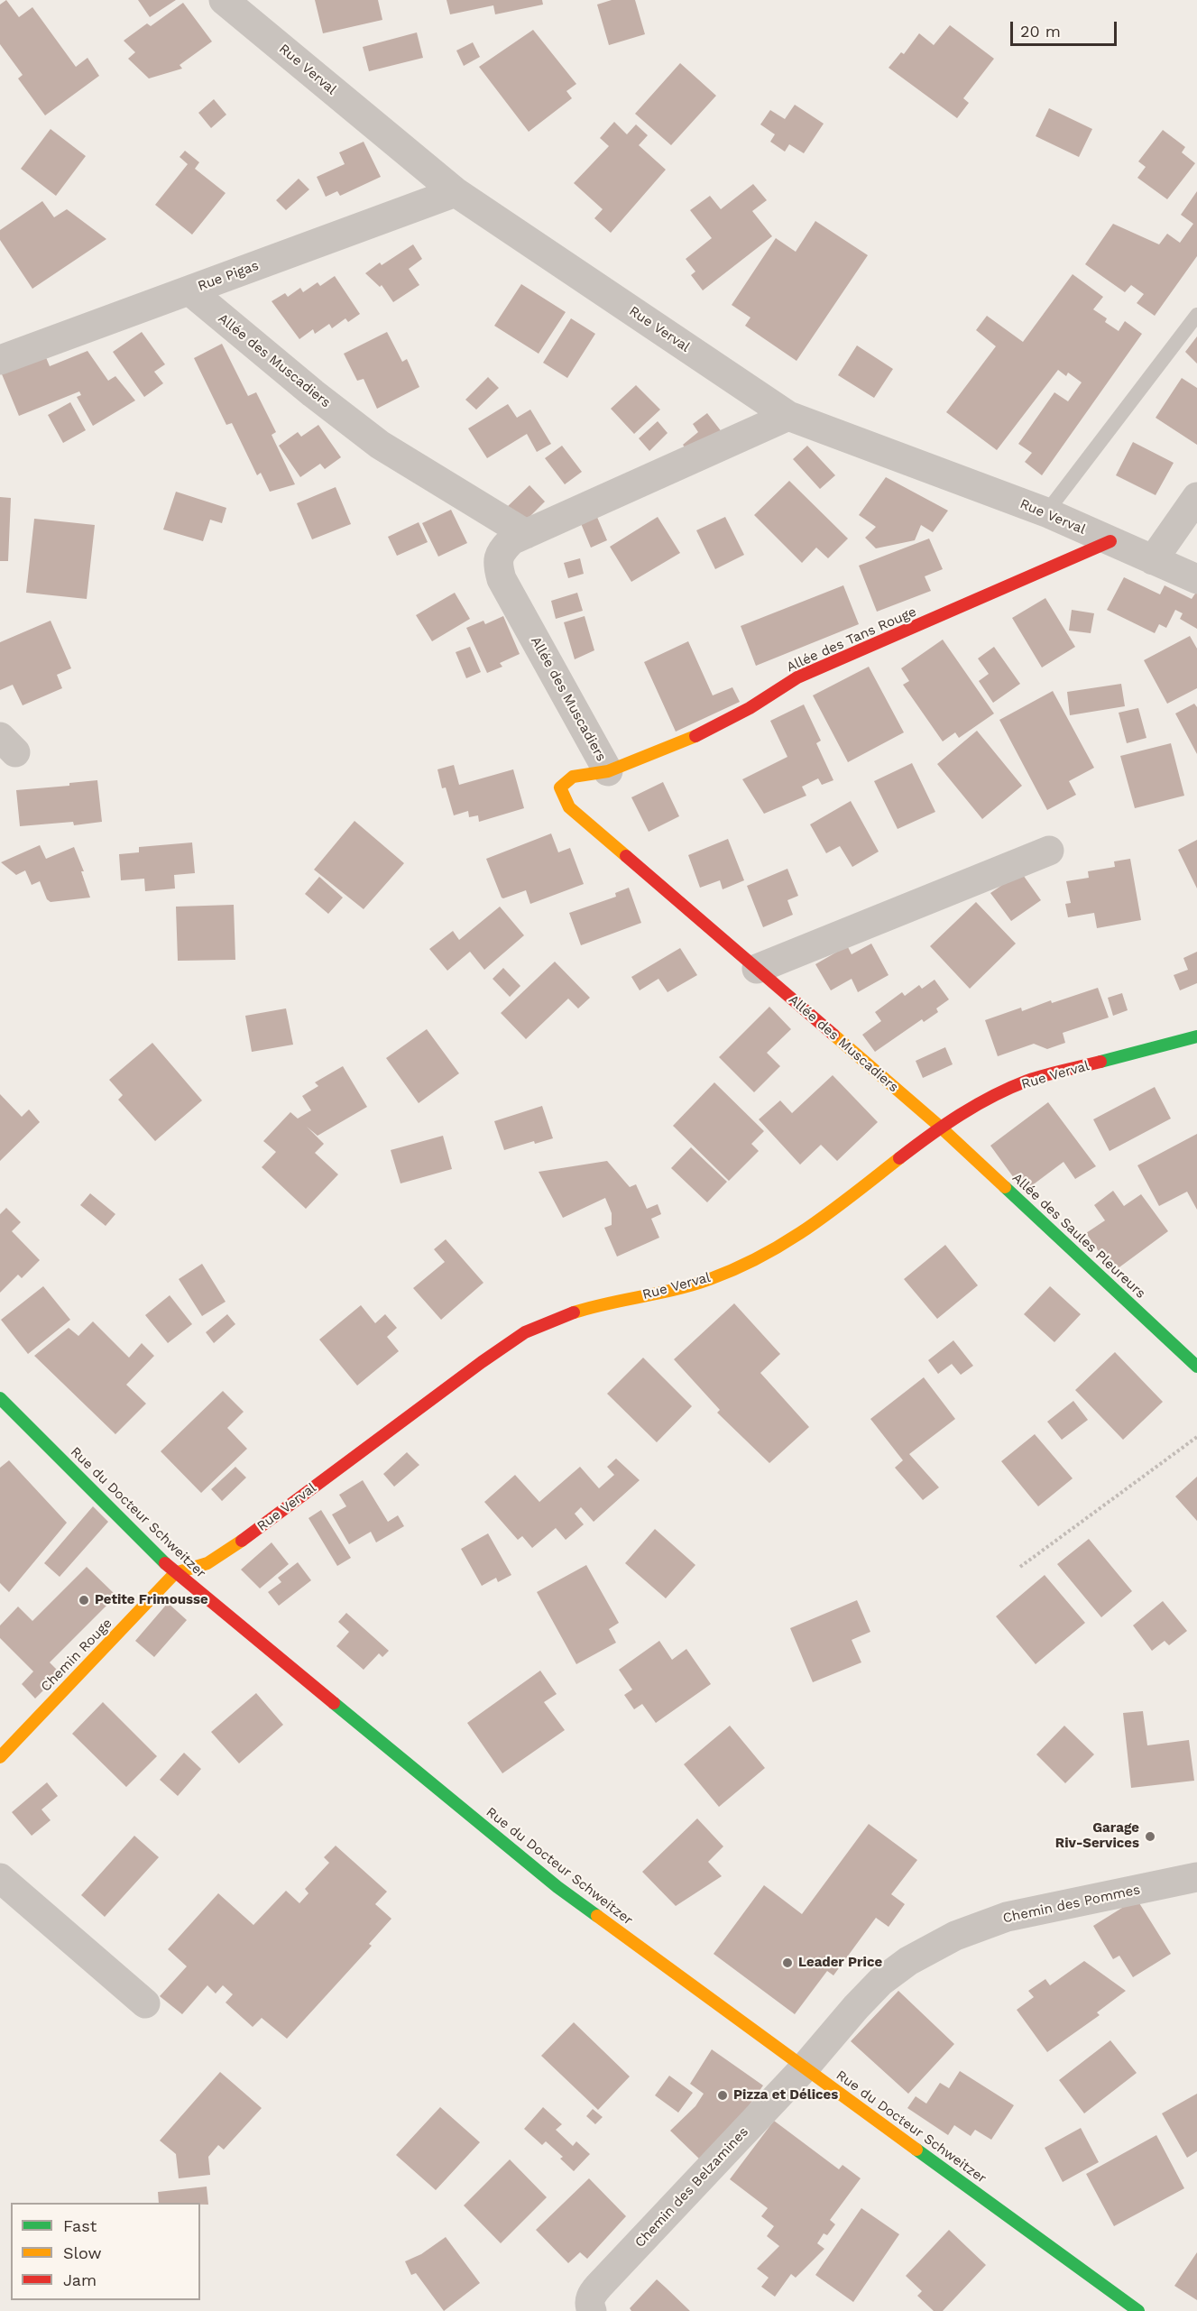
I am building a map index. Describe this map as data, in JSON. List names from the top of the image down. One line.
{"streets":{"street":["Rue Verval","Rue Pigas","Allée des Muscadiers","Allée des Tans Rouge","Allée des Saules Pleureurs","Rue du Docteur Schweitzer","Chemin Rouge","Chemin des Pommes","Chemin des Belzamines"]},"crossings":[["Rue Verval","Rue Pigas"],["Rue Verval","Allée des Muscadiers"],["Rue Verval","Allée des Tans Rouge"],["Rue Verval","Allée des Saules Pleureurs"],["Rue Verval","Rue du Docteur Schweitzer"],["Rue Verval","Chemin Rouge"],["Rue Pigas","Allée des Muscadiers"],["Allée des Muscadiers","Allée des Tans Rouge"],["Allée des Muscadiers","Allée des Saules Pleureurs"],["Rue du Docteur Schweitzer","Chemin Rouge"],["Rue du Docteur Schweitzer","Chemin des Pommes"],["Rue du Docteur Schweitzer","Chemin des Belzamines"],["Chemin des Pommes","Chemin des Belzamines"]],"places":["Petite Frimousse","Garage Riv-Services","Leader Price","Pizza et Délices"],"legend":["Fast","Slow","Jam"],"scale_bar":"20 m"}
